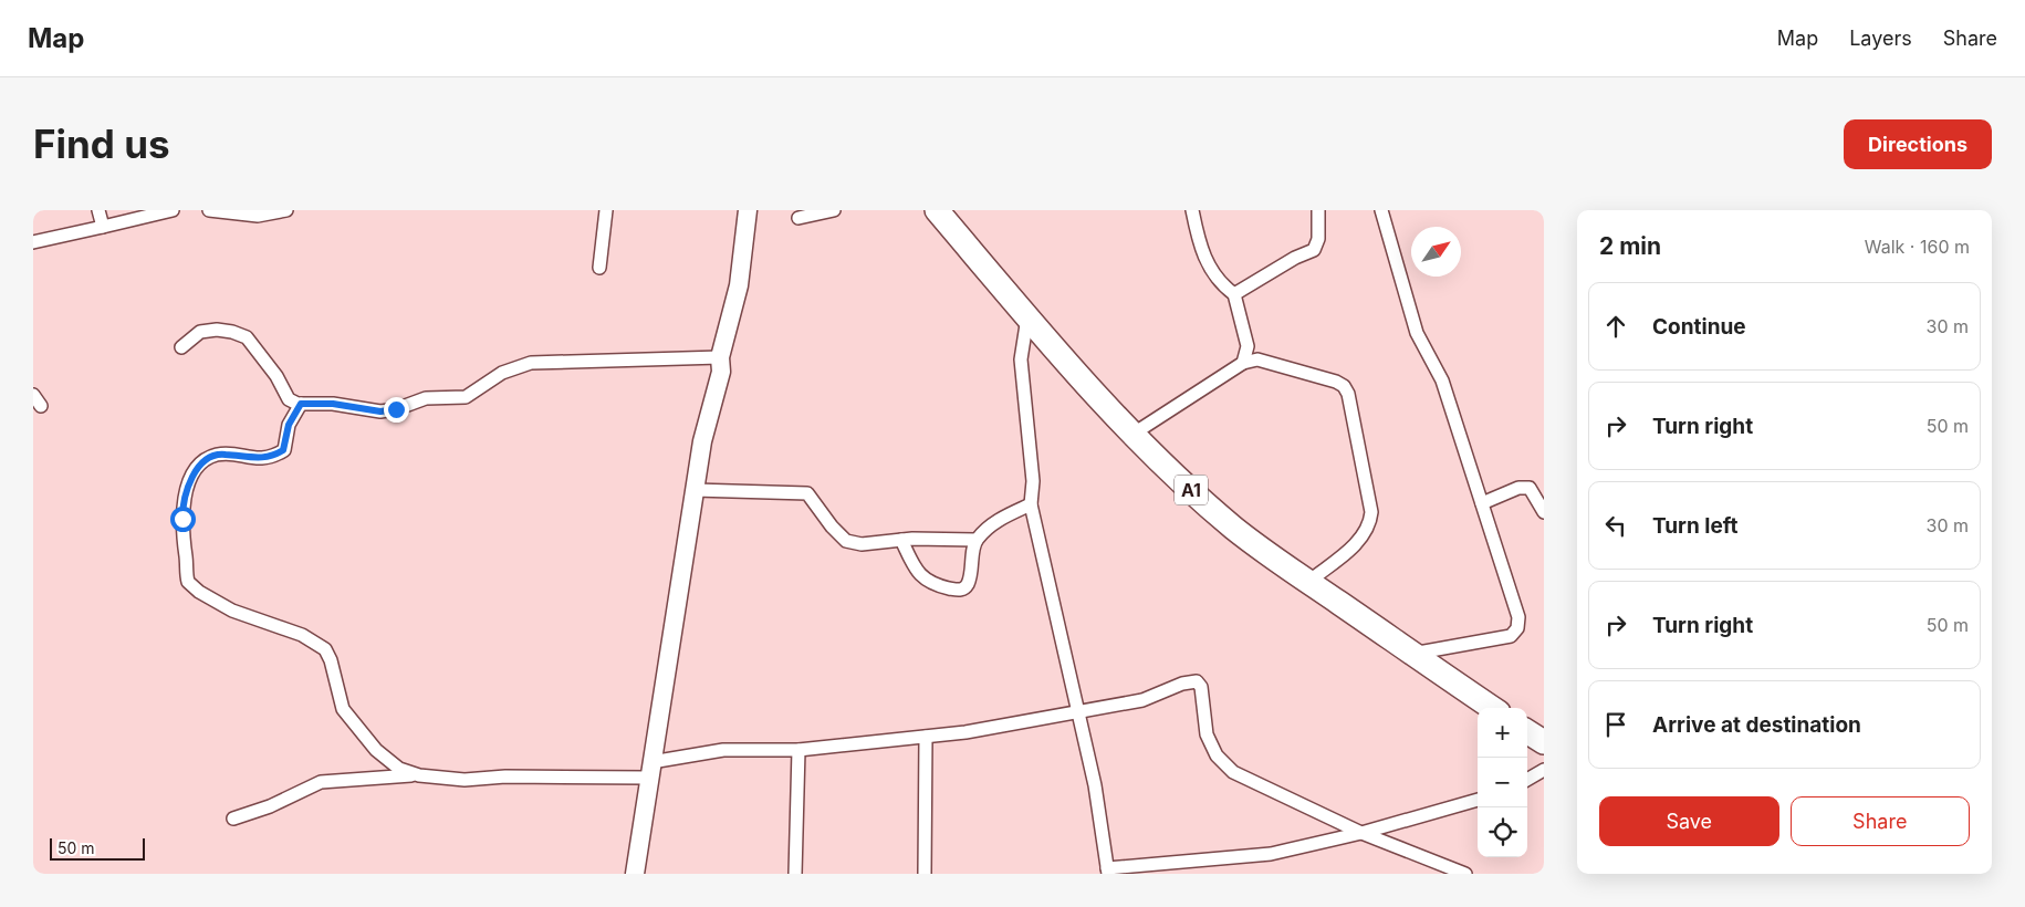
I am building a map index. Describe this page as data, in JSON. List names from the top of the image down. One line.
{"streets":{"highway":["A1"]},"scale_bar":"50 m","north":"top right","page":{"header":"Map","nav":["Map","Layers","Share"],"buttons":["Directions",["Save","Share"]],"title":"Find us","heading":["2 min","Walk · 160 m"],"list":[["Continue","30 m"],["Turn right","50 m"],["Turn left","30 m"],["Turn right","50 m"],"Arrive at destination"],"map_buttons":["+","−"],"scale":"50 m"}}
